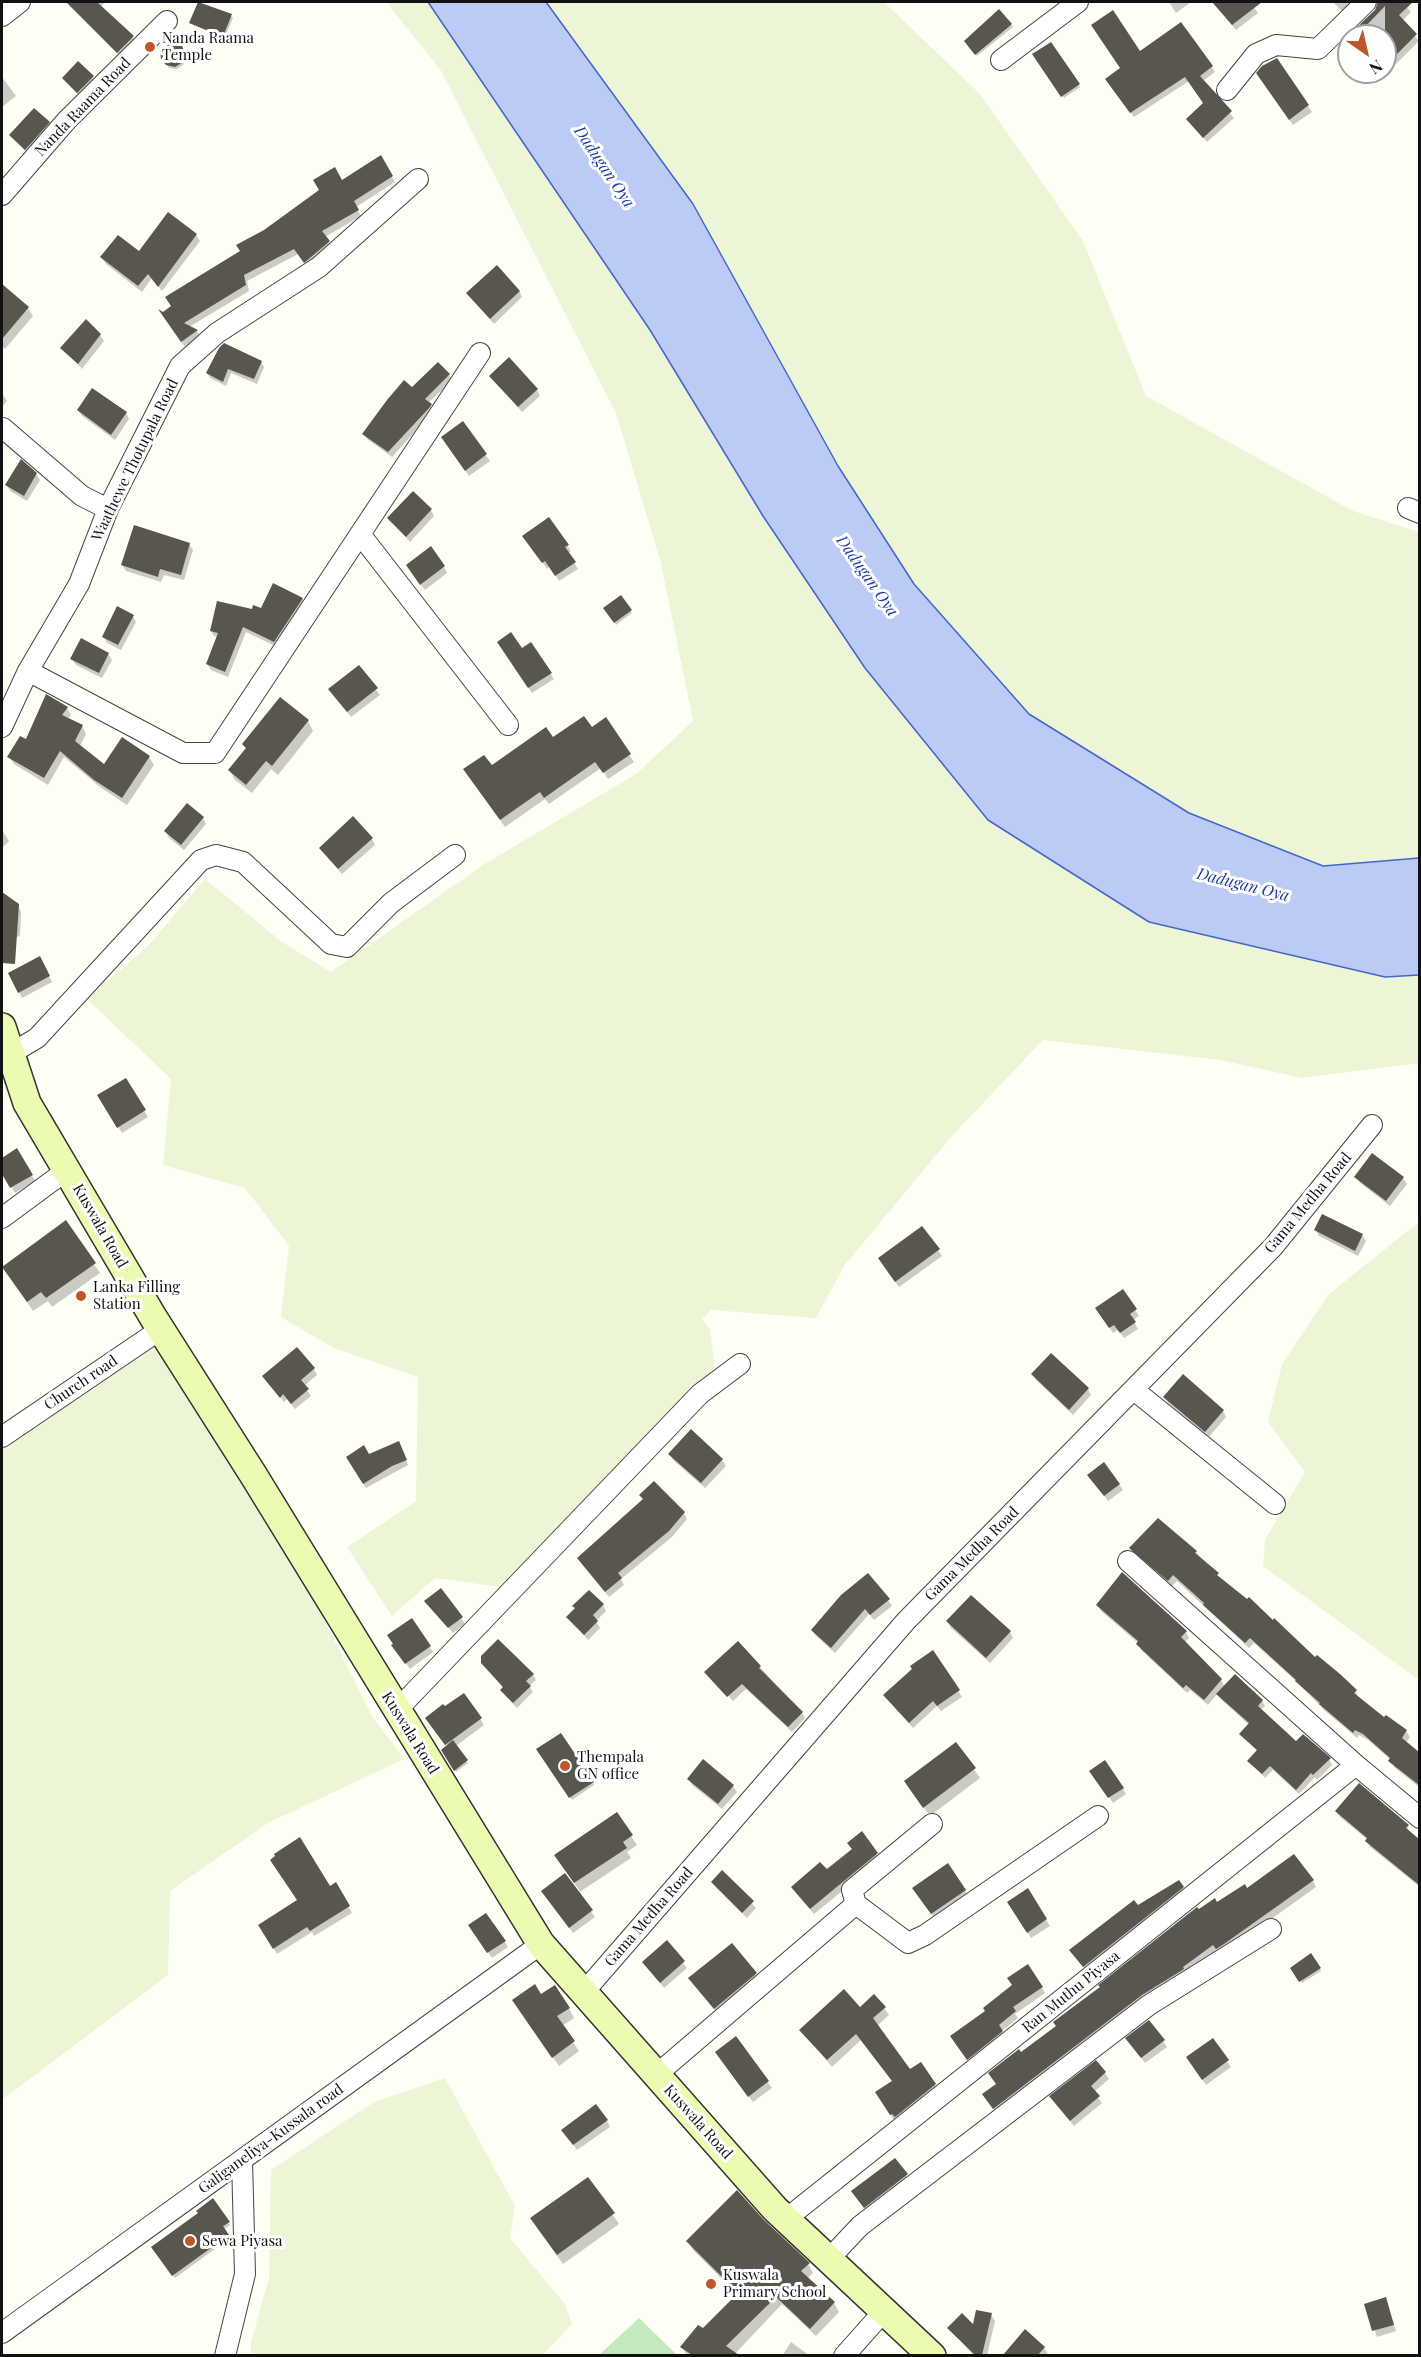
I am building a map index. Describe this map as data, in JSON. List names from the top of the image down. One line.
{"streets":{"street":["Nanda Raama Road","Waathewe Thotupala Road","Gama Medha Road","Kuswala Road","Church road","Ran Muthu Piyasa","Galiganeliya-Kussala road"]},"crossings":[["Gama Medha Road","Kuswala Road"],["Kuswala Road","Church road"],["Kuswala Road","Ran Muthu Piyasa"],["Kuswala Road","Galiganeliya-Kussala road"]],"water":["Dadugan Oya"],"places":["Nanda Raama Temple","Lanka Filling Station","Thempala GN office","Sewa Piyasa","Kuswala Primary School"],"north":"bottom right"}
